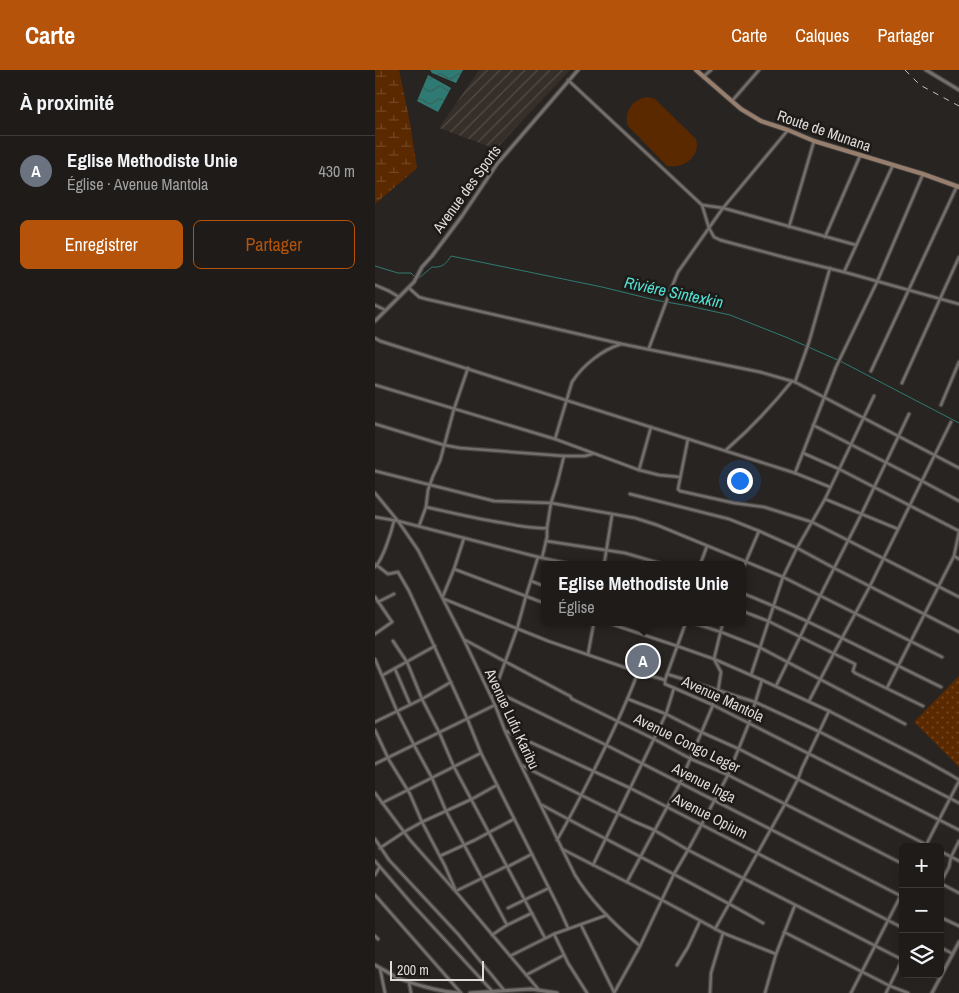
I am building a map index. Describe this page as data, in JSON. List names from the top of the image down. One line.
{"streets":{"main road":["Route de Munana"],"street":["Avenue des Sports","Avenue Mantola","Avenue Lufu Karibu","Avenue Congo Leger","Avenue Inga","Avenue Opium"]},"crossings":[["Avenue Mantola","Avenue Lufu Karibu"],["Avenue Lufu Karibu","Avenue Congo Leger"],["Avenue Lufu Karibu","Avenue Opium"]],"water":["Riviére Sintexkin"],"scale_bar":"200 m","page":{"header":"Carte","nav":["Carte","Calques","Partager"],"heading":"À proximité","list":[{"mark":"A","name":"Eglise Methodiste Unie","note":"Église · Avenue Mantola","value":"430 m"}],"buttons":["Enregistrer","Partager"],"popup":["Eglise Methodiste Unie","Église"],"pins":"A","map_buttons":["+","−"],"scale":"200 m"}}
